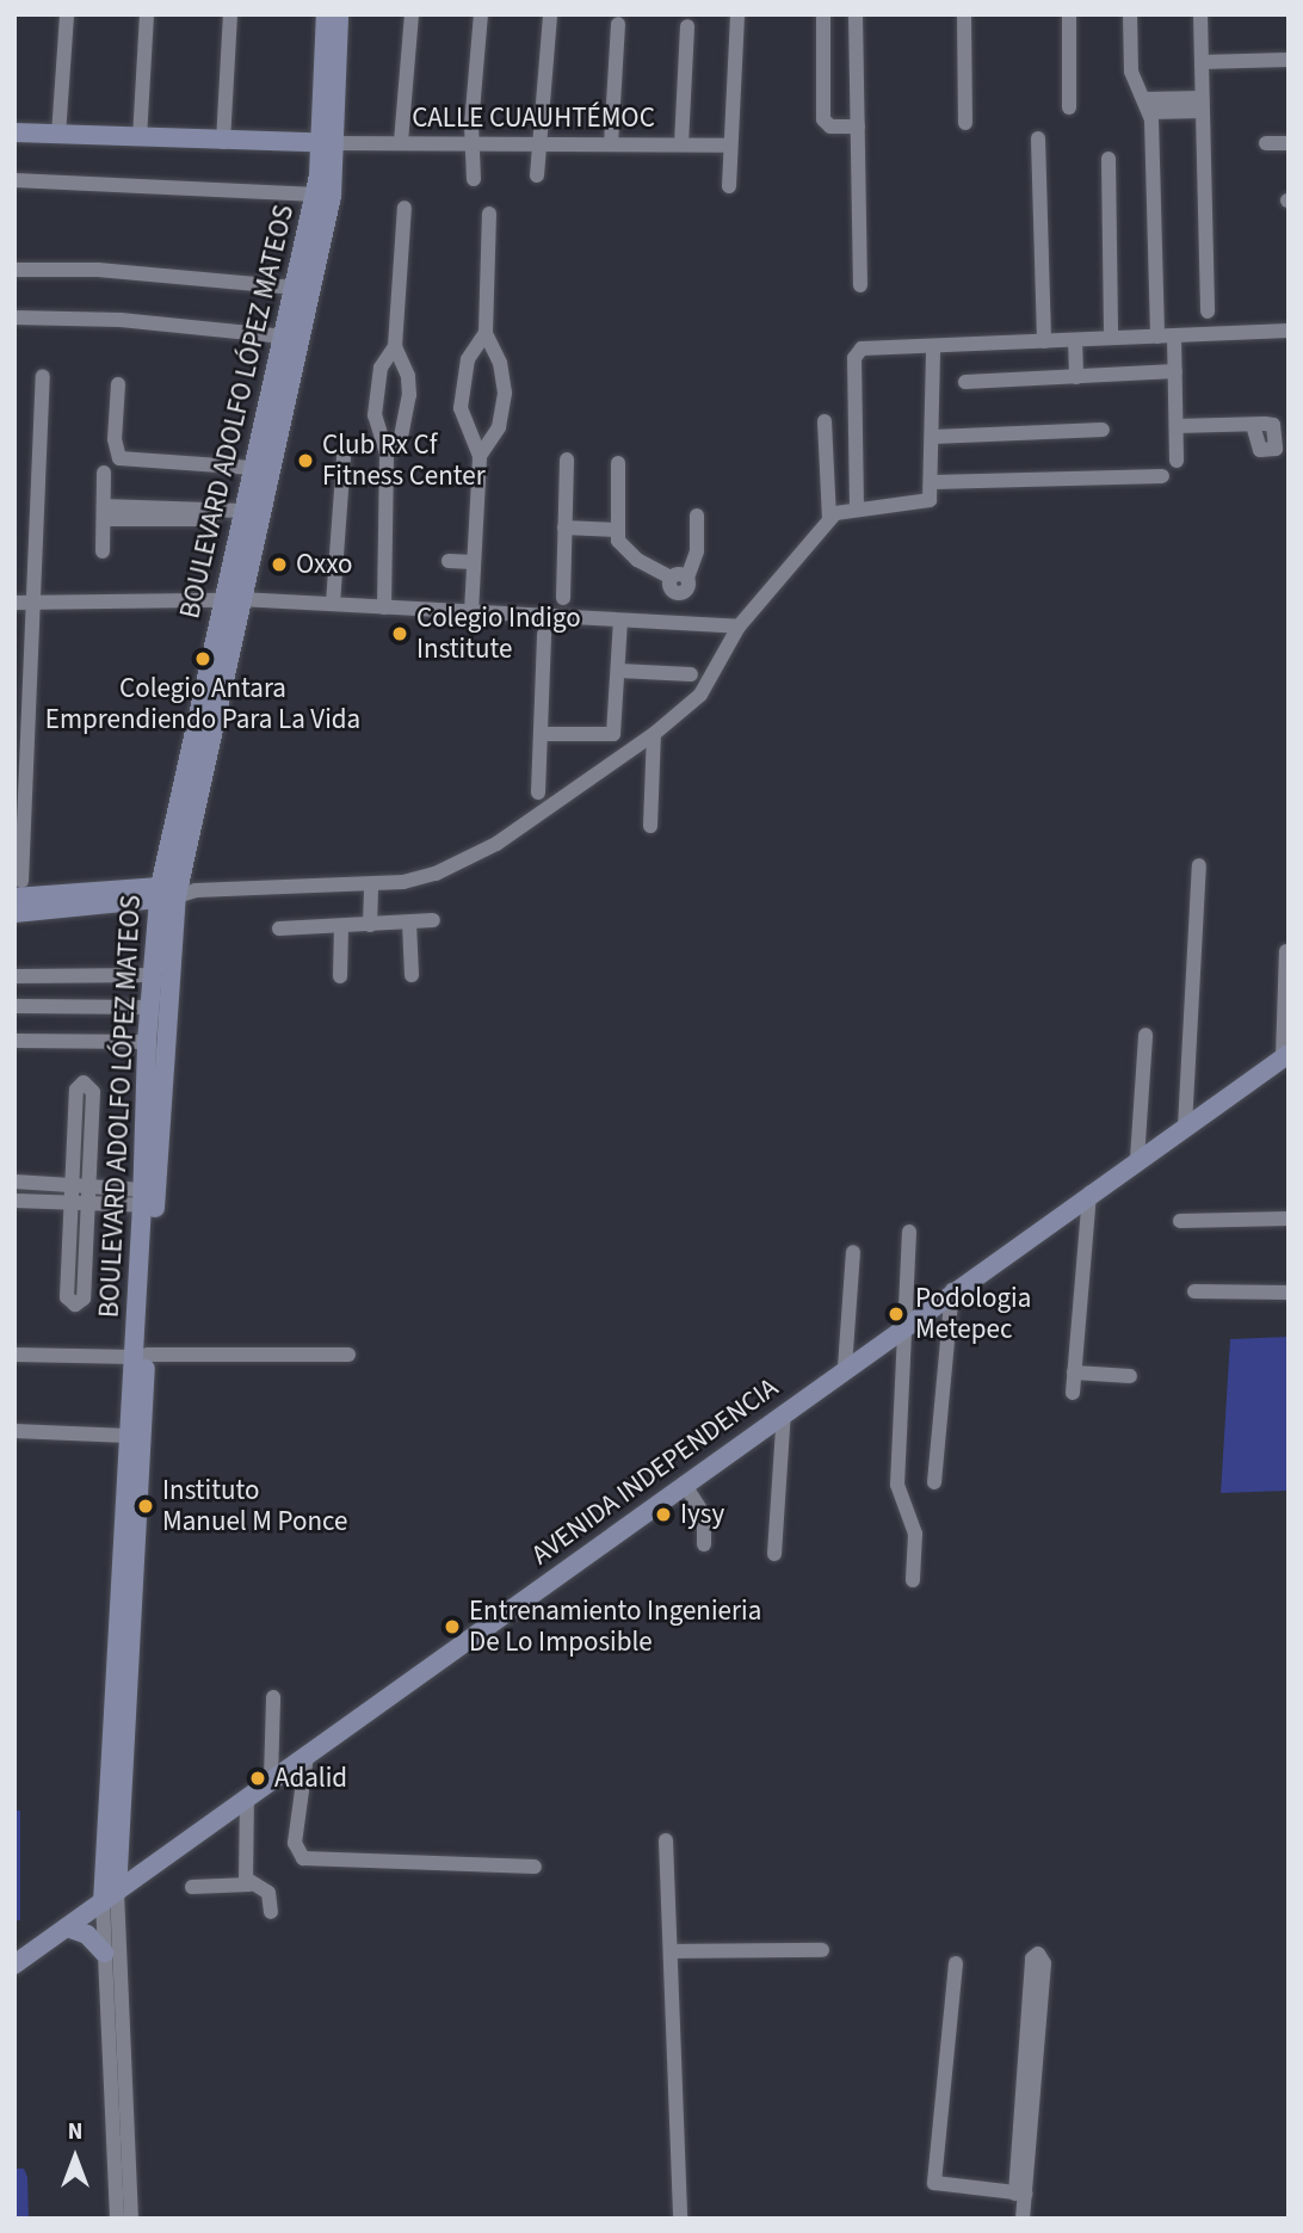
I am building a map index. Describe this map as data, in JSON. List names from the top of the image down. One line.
{"streets":{"street":["CALLE CUAUHTÉMOC","BOULEVARD ADOLFO LÓPEZ MATEOS","AVENIDA INDEPENDENCIA"]},"crossings":[["CALLE CUAUHTÉMOC","BOULEVARD ADOLFO LÓPEZ MATEOS"],["BOULEVARD ADOLFO LÓPEZ MATEOS","AVENIDA INDEPENDENCIA"]],"places":["Club Rx Cf Fitness Center","Oxxo","Colegio Indigo Institute","Colegio Antara Emprendiendo Para La Vida","Podologia Metepec","Instituto Manuel M Ponce","Iysy","Entrenamiento Ingenieria De Lo Imposible","Adalid"],"north":"top"}
